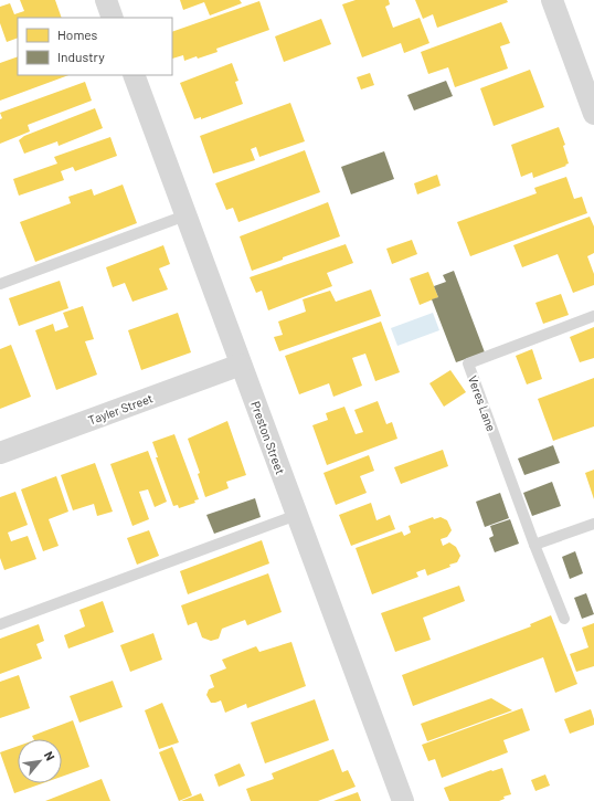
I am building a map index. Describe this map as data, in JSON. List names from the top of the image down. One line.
{"streets":{"street":["Tayler Street","Preston Street"],"lane":["Veres Lane"]},"crossings":[["Tayler Street","Preston Street"]],"legend":["Homes","Industry"],"north":"top right"}
